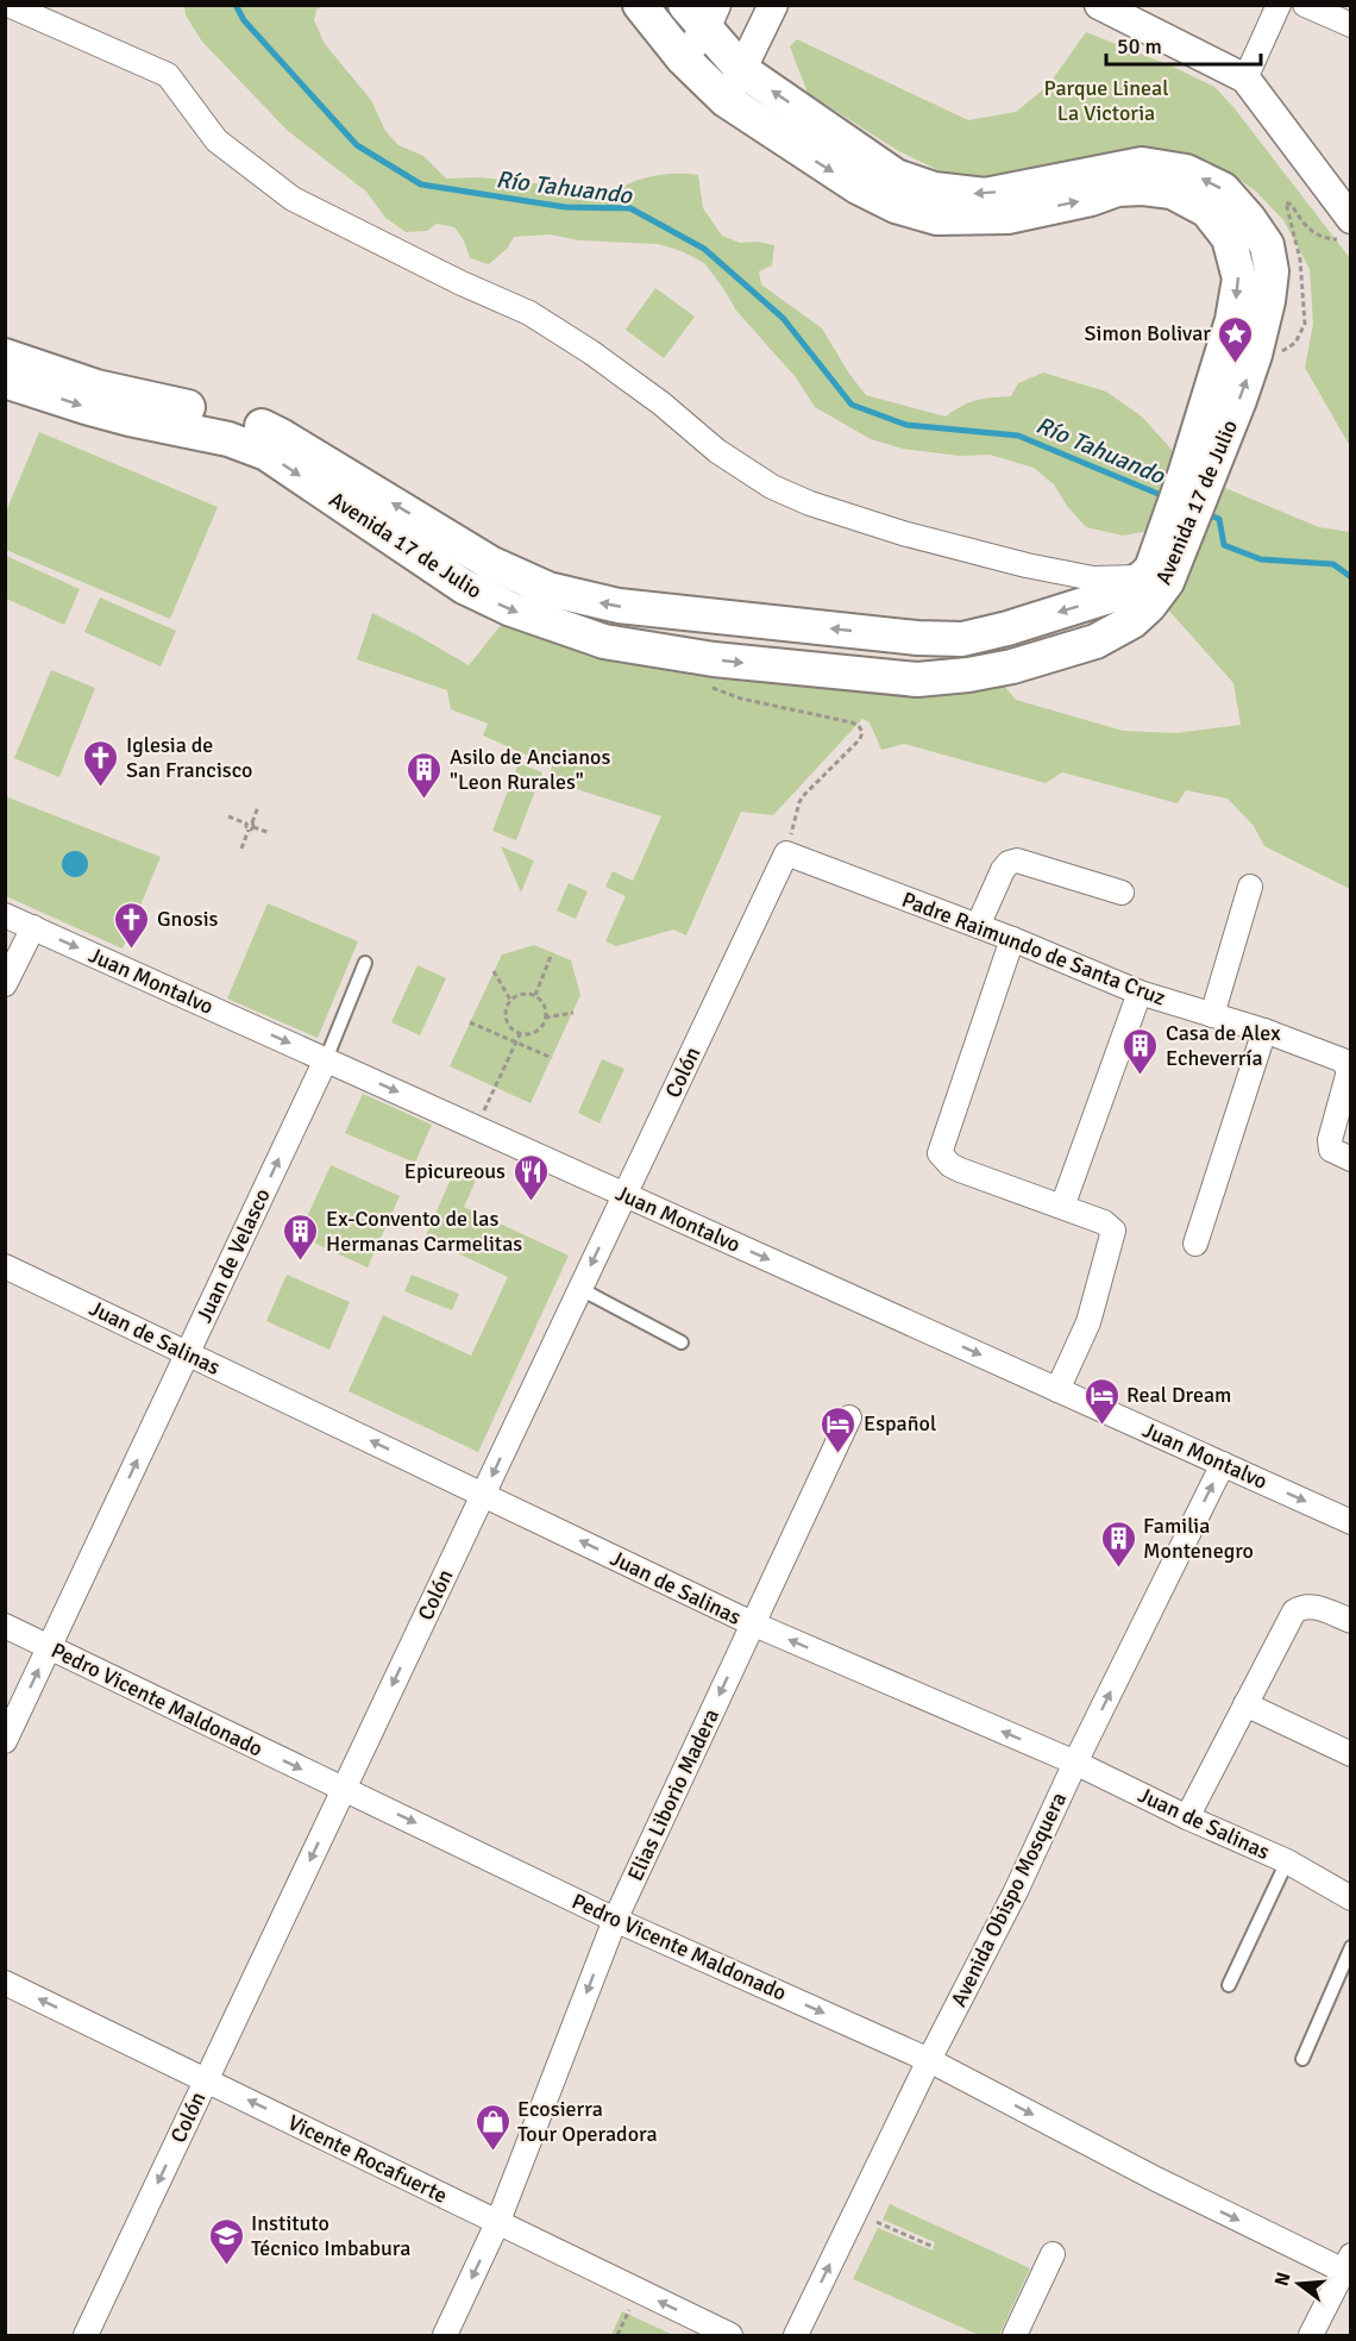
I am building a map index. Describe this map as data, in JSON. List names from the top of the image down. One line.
{"streets":{"main road":["Avenida 17 de Julio"],"street":["Padre Raimundo de Santa Cruz","Juan Montalvo","Colón","Juan de Velasco","Juan de Salinas","Pedro Vicente Maldonado","Elias Liborio Madera","Avenida Obispo Mosquera","Vicente Rocafuerte"]},"crossings":[["Padre Raimundo de Santa Cruz","Colón"],["Juan Montalvo","Colón"],["Juan Montalvo","Juan de Velasco"],["Juan Montalvo","Avenida Obispo Mosquera"],["Colón","Juan de Salinas"],["Colón","Pedro Vicente Maldonado"],["Colón","Vicente Rocafuerte"],["Juan de Velasco","Juan de Salinas"],["Juan de Velasco","Pedro Vicente Maldonado"],["Juan de Salinas","Elias Liborio Madera"],["Juan de Salinas","Avenida Obispo Mosquera"],["Pedro Vicente Maldonado","Elias Liborio Madera"],["Pedro Vicente Maldonado","Avenida Obispo Mosquera"],["Elias Liborio Madera","Vicente Rocafuerte"]],"one_way":["Juan Montalvo","Colón","Juan de Velasco","Juan de Salinas","Pedro Vicente Maldonado","Elias Liborio Madera","Vicente Rocafuerte"],"water":["Río Tahuando"],"parks":["Parque Lineal La Victoria"],"places":{"place":["Simon Bolivar"],"church":["Iglesia de San Francisco","Gnosis"],"building":["Asilo de Ancianos \"Leon Rurales\"","Casa de Alex Echeverría","Ex-Convento de las Hermanas Carmelitas","Familia Montenegro"],"restaurant":["Epicureous"],"hotel":["Real Dream","Español"],"shop":["Ecosierra Tour Operadora"],"school or university":["Instituto Técnico Imbabura"]},"scale_bar":"50 m","north":"left"}
